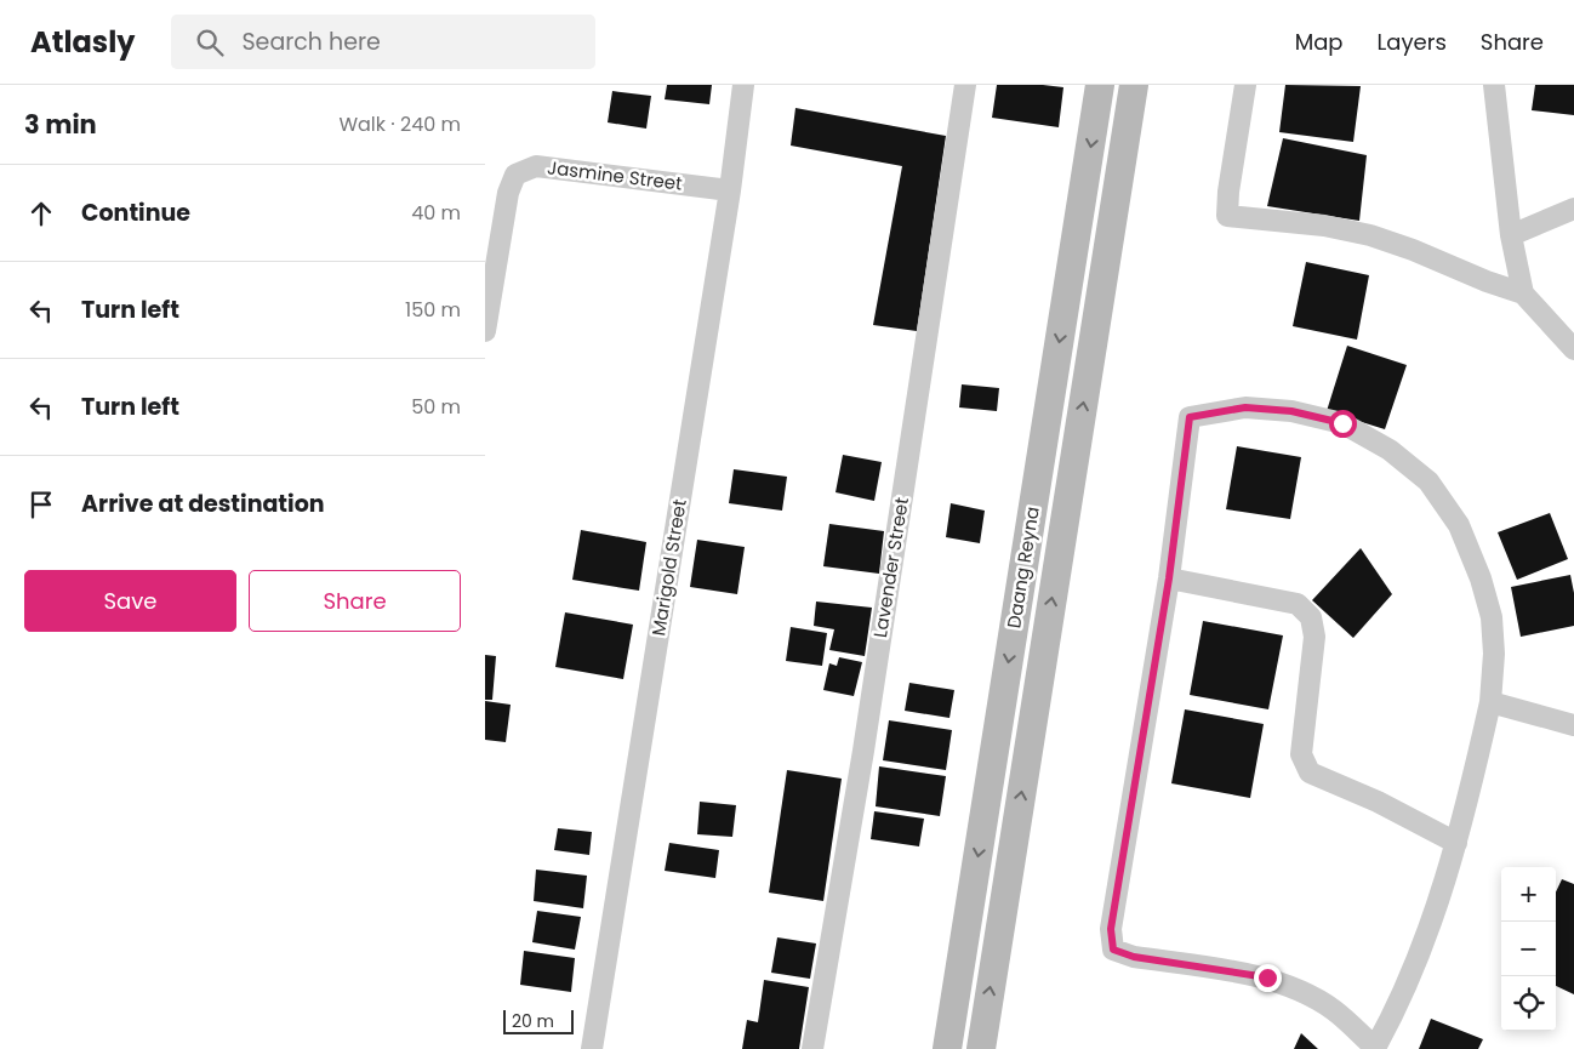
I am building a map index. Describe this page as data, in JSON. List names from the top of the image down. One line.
{"streets":{"main road":["Daang Reyna"],"street":["Jasmine Street","Marigold Street","Lavender Street"]},"crossings":[["Jasmine Street","Marigold Street"]],"scale_bar":"20 m","page":{"header":"Atlasly","search":"Search here","nav":["Map","Layers","Share"],"heading":["3 min","Walk · 240 m"],"list":[["Continue","40 m"],["Turn left","150 m"],["Turn left","50 m"],"Arrive at destination"],"buttons":["Save","Share"],"map_buttons":["+","−"],"scale":"20 m"}}
